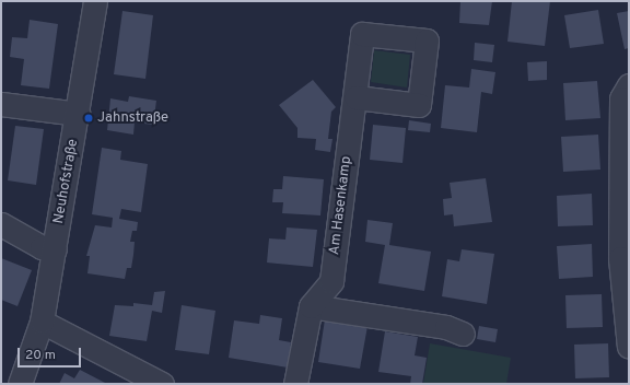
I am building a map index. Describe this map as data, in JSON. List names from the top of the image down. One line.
{"streets":{"street":["Neuhofstraße","Am Hasenkamp"]},"places":["Jahnstraße"],"scale_bar":"20 m"}
